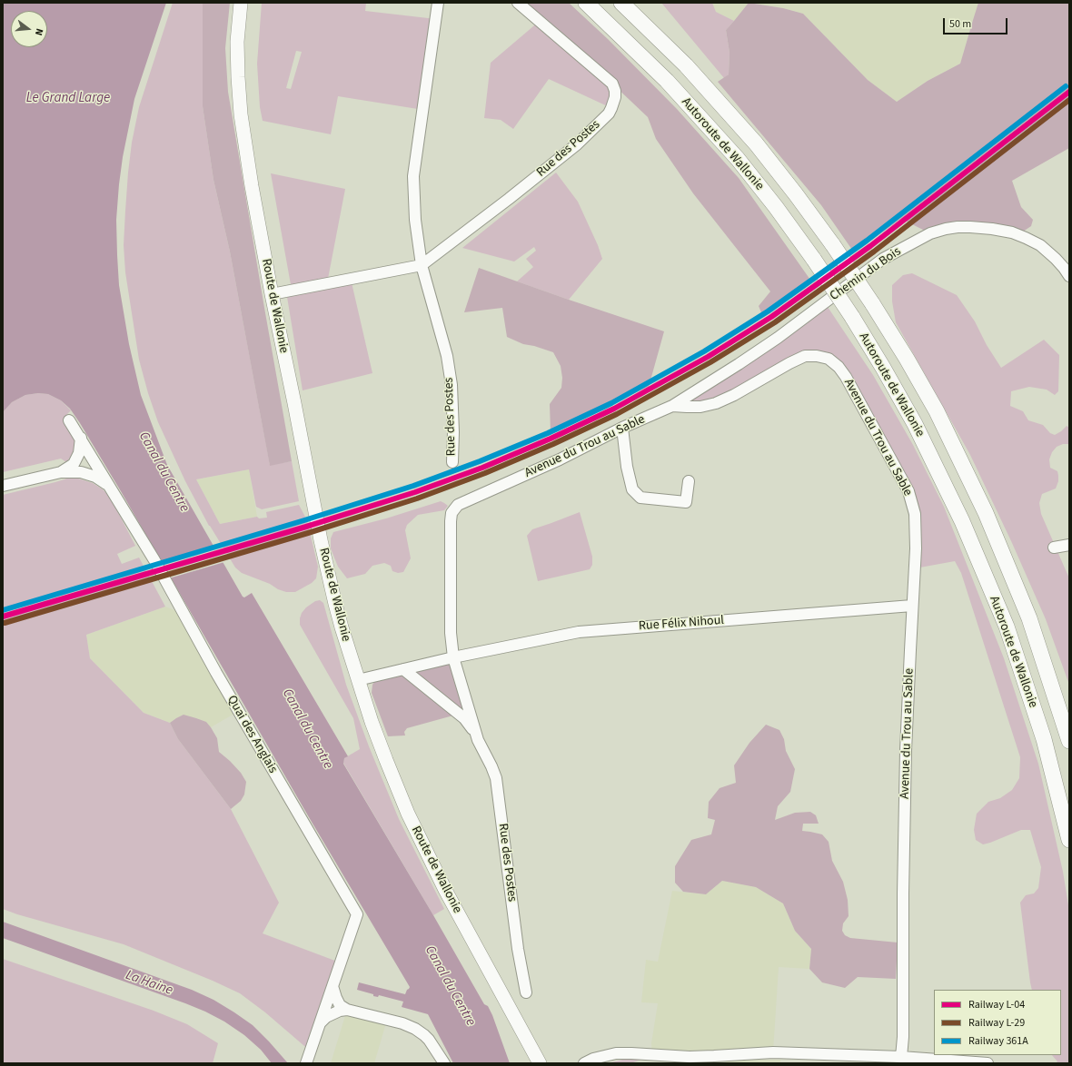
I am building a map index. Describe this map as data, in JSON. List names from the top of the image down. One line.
{"streets":{"highway":["Autoroute de Wallonie"],"main road":["Route de Wallonie"],"street":["Rue des Postes","Chemin du Bois","Avenue du Trou au Sable","Rue Félix Nihoul","Quai des Anglais"]},"crossings":[["Rue des Postes","Route de Wallonie"],["Rue des Postes","Avenue du Trou au Sable"],["Rue des Postes","Rue Félix Nihoul"],["Chemin du Bois","Avenue du Trou au Sable"],["Avenue du Trou au Sable","Rue Félix Nihoul"]],"water":["Le Grand Large","Canal du Centre","La Haine"],"lines":["rail line 361A","rail line L-04","rail line L-29"],"legend":["Railway L-04","Railway L-29","Railway 361A"],"scale_bar":"50 m","north":"right"}
